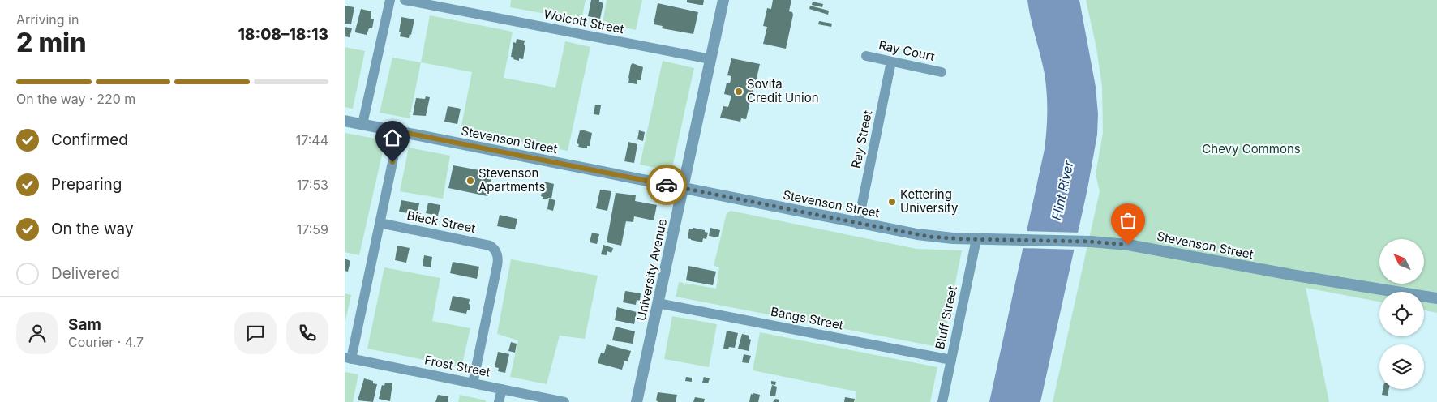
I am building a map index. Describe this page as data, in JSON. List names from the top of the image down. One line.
{"streets":{"street":["Wolcott Street","Ray Court","Ray Street","Stevenson Street","Bieck Street","University Avenue","Bluff Street","Bangs Street","Frost Street"]},"crossings":[["Wolcott Street","University Avenue"],["Ray Court","Ray Street"],["Ray Street","Stevenson Street"],["Stevenson Street","University Avenue"],["Stevenson Street","Bluff Street"],["Bieck Street","Frost Street"],["University Avenue","Bangs Street"],["Bluff Street","Bangs Street"]],"water":["Flint River"],"parks":["Chevy Commons"],"places":["Sovita Credit Union","Stevenson Apartments","Kettering University"],"north":"top left","page":{"heading":["2 min","Arriving in","18:08–18:13"],"panel":["Sam","Courier · 4.7"],"bar":"On the way · 220 m","list":[["Confirmed","17:44"],["Preparing","17:53"],["On the way","17:59"],"Delivered"]}}
